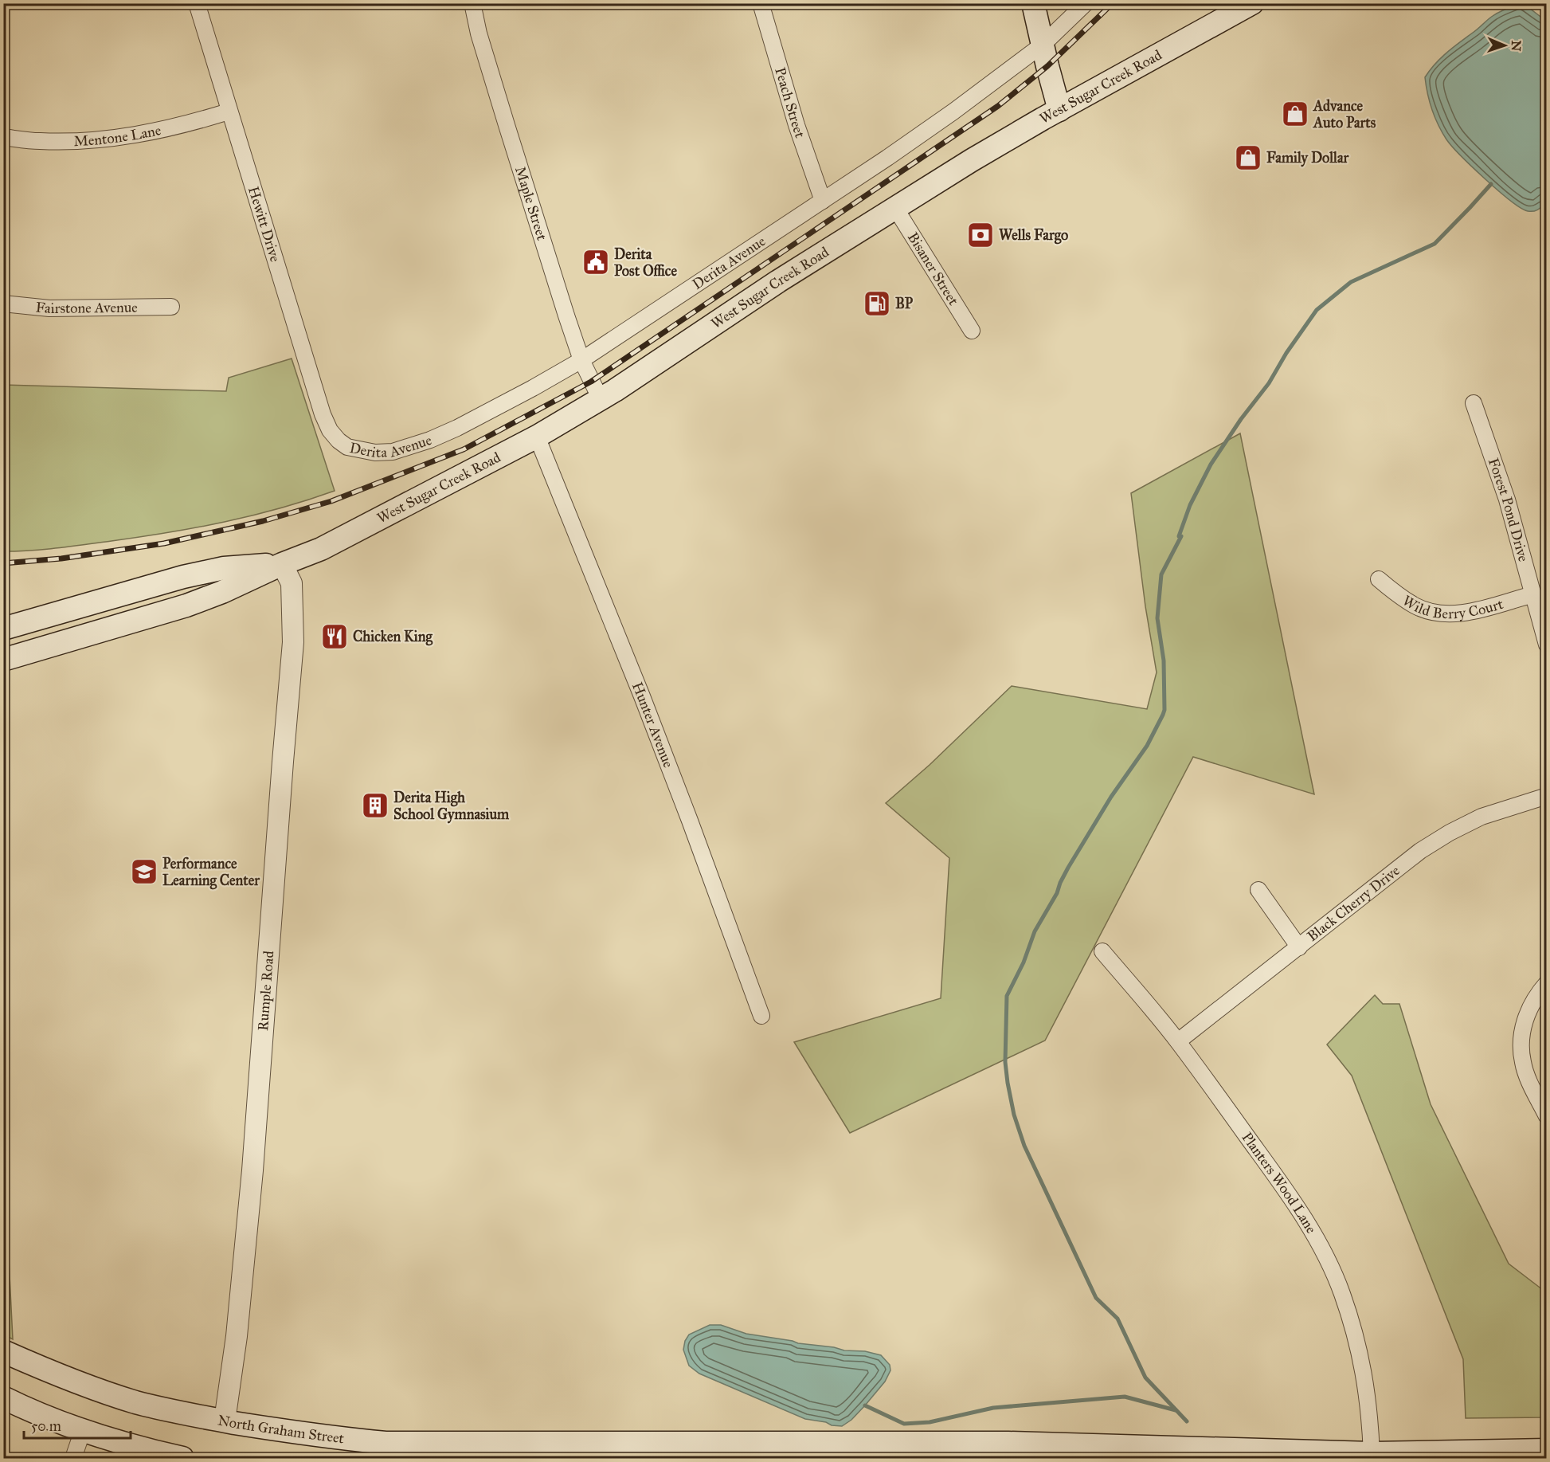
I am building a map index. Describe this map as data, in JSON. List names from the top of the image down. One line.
{"streets":{"main road":["West Sugar Creek Road","North Graham Street"],"street":["Peach Street","Mentone Lane","Maple Street","Hewitt Drive","Derita Avenue","Bisaner Street","Fairstone Avenue","Forest Pond Drive","Wild Berry Court","Hunter Avenue","Black Cherry Drive","Rumple Road","Planters Wood Lane"]},"crossings":[["West Sugar Creek Road","Maple Street"],["West Sugar Creek Road","Bisaner Street"],["West Sugar Creek Road","Hunter Avenue"],["West Sugar Creek Road","Rumple Road"],["Peach Street","Derita Avenue"],["Mentone Lane","Hewitt Drive"],["Maple Street","Derita Avenue"],["Hewitt Drive","Derita Avenue"],["Forest Pond Drive","Wild Berry Court"],["Black Cherry Drive","Planters Wood Lane"],["Rumple Road","North Graham Street"],["Planters Wood Lane","North Graham Street"]],"places":{"shop":["Advance Auto Parts","Family Dollar"],"bank":["Wells Fargo"],"public building":["Derita Post Office"],"fuel station":["BP"],"restaurant":["Chicken King"],"building":["Derita High School Gymnasium"],"school or university":["Performance Learning Center"]},"scale_bar":"50 m","north":"right"}
